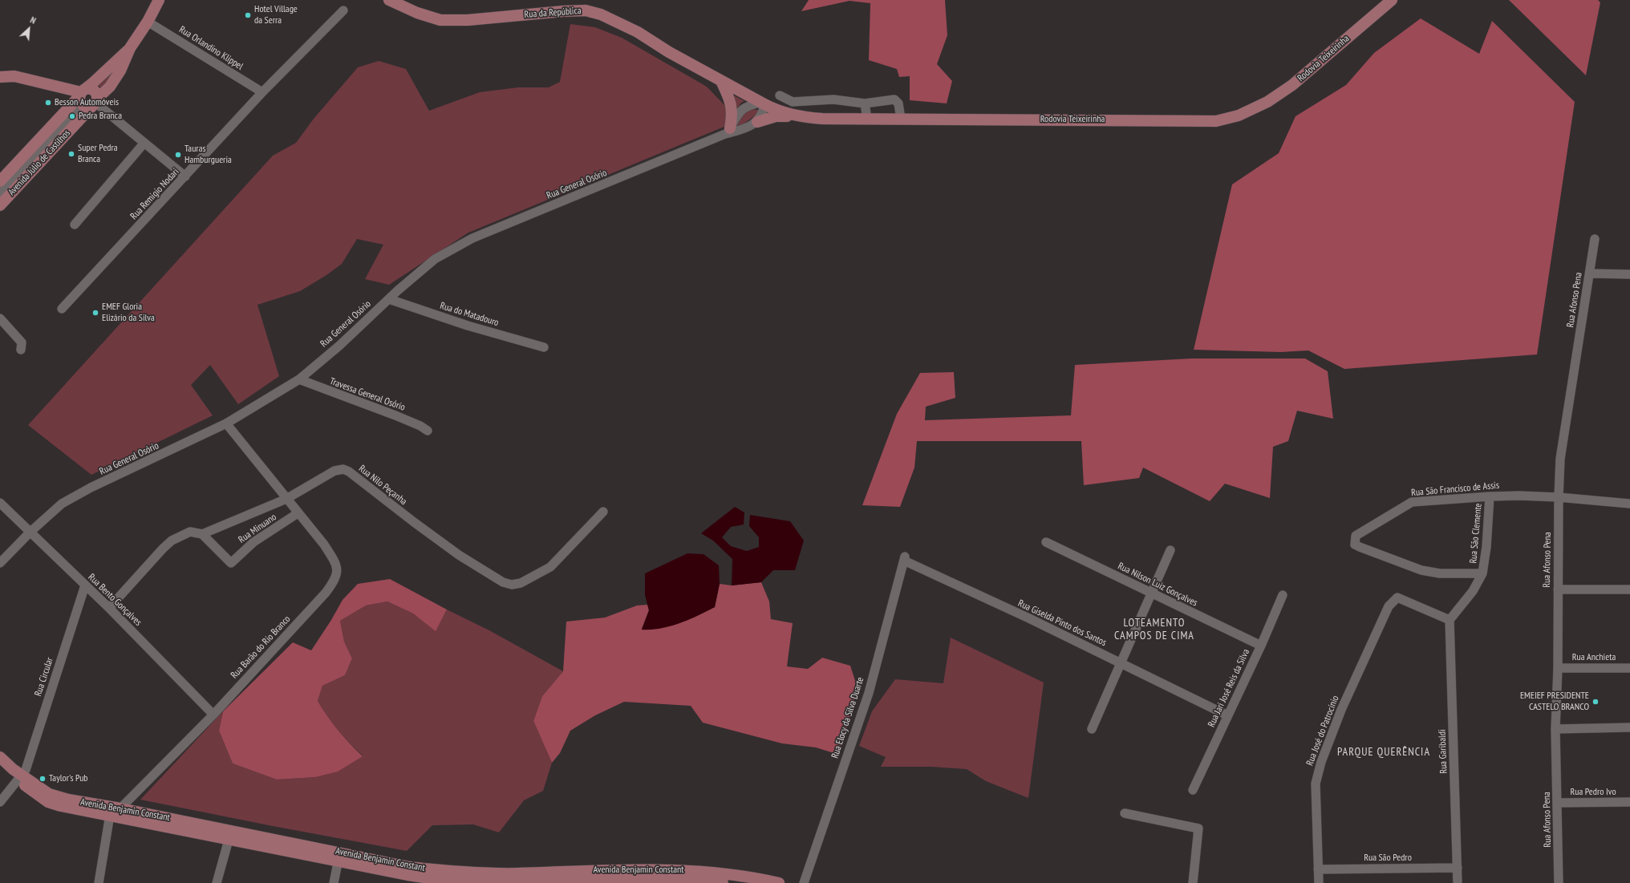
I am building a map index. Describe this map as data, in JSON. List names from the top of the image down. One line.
{"streets":{"main road":["Rua da República","Rodovia Teixeirinha","Avenida Júlio de Castilhos","Avenida Benjamin Constant"],"street":["Rua Orlandino Klippel","Rua General Osório","Rua Remigio Nodari","Rua Afonso Pena","Rua do Matadouro","Travessa General Osório","Rua Nilo Peçanha","Rua São Francisco de Assis","Rua Minuano","Rua São Clemente","Rua Nilson Luiz Gonçalves","Rua Bento Gonçalves","Rua Giselda Pinto dos Santos","Rua Barão do Rio Branco","Rua Anchieta","Rua Circular","Rua Jari José Reis da Silva","Rua Elocy da Silva Duarte","Rua José do Patrocínio","Rua Garibaldi","Rua Pedro Ivo","Rua São Pedro"]},"crossings":[["Rua da República","Rodovia Teixeirinha"],["Rua Orlandino Klippel","Avenida Júlio de Castilhos"],["Rua Orlandino Klippel","Rua Remigio Nodari"],["Rua General Osório","Rua do Matadouro"],["Rua General Osório","Travessa General Osório"],["Rua General Osório","Rua Bento Gonçalves"],["Rua General Osório","Rua Barão do Rio Branco"],["Rua Afonso Pena","Rua São Francisco de Assis"],["Rua Afonso Pena","Rua Anchieta"],["Rua Afonso Pena","Rua Pedro Ivo"],["Rua Nilo Peçanha","Rua Minuano"],["Rua Nilo Peçanha","Rua Bento Gonçalves"],["Rua Nilo Peçanha","Rua Barão do Rio Branco"],["Rua São Francisco de Assis","Rua São Clemente"],["Rua Minuano","Rua Barão do Rio Branco"],["Rua São Clemente","Rua José do Patrocínio"],["Rua São Clemente","Rua Garibaldi"],["Rua Nilson Luiz Gonçalves","Rua Jari José Reis da Silva"],["Rua Bento Gonçalves","Rua Barão do Rio Branco"],["Rua Bento Gonçalves","Rua Circular"],["Rua Giselda Pinto dos Santos","Rua Jari José Reis da Silva"],["Rua Giselda Pinto dos Santos","Rua Elocy da Silva Duarte"],["Rua Barão do Rio Branco","Avenida Benjamin Constant"],["Rua Circular","Avenida Benjamin Constant"],["Rua José do Patrocínio","Rua Garibaldi"],["Rua José do Patrocínio","Rua São Pedro"],["Rua Garibaldi","Rua São Pedro"]],"districts":["LOTEAMENTO CAMPOS DE CIMA","PARQUE QUERÊNCIA"],"places":["Hotel Village da Serra","Besson Automóveis","Pedra Branca","Super Pedra Branca","Tauras Hamburgueria","EMEF Gloria Elizário da Silva","EMEIEF PRESIDENTE CASTELO BRANCO","Taylor's Pub"],"north":"top right"}
